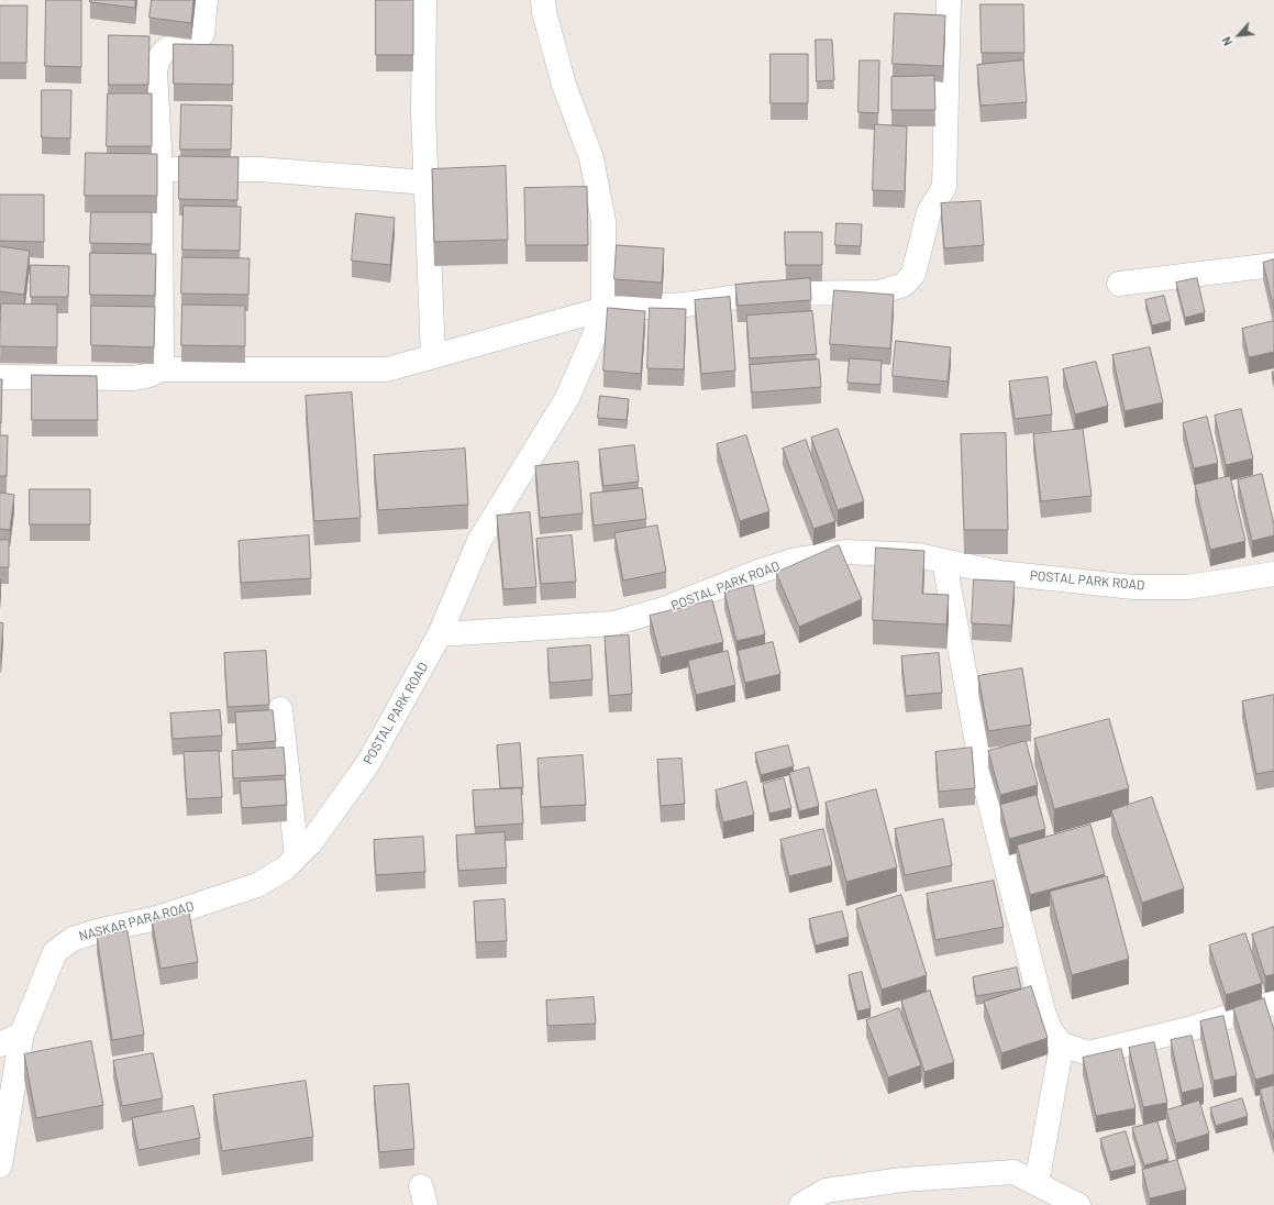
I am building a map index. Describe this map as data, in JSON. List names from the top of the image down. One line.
{"streets":{"street":["POSTAL PARK ROAD","NASKAR PARA ROAD"]},"crossings":[["POSTAL PARK ROAD","NASKAR PARA ROAD"]],"north":"bottom left"}
